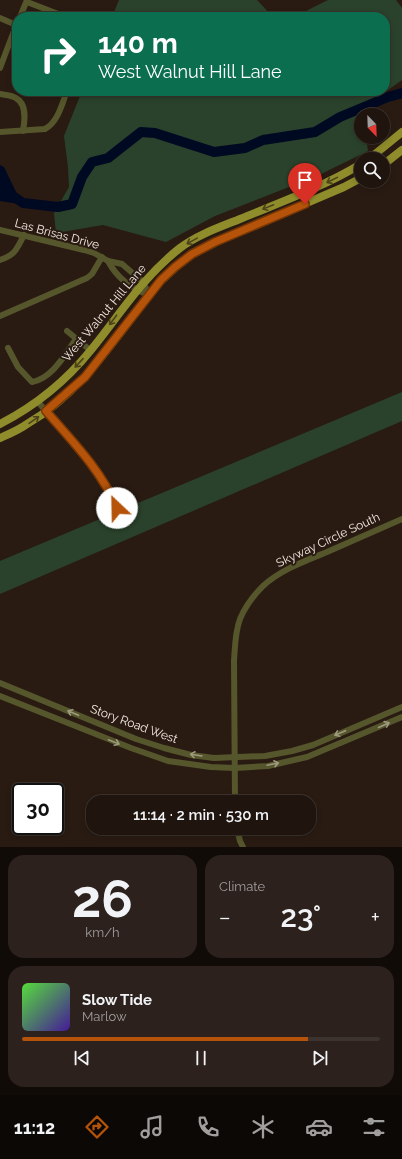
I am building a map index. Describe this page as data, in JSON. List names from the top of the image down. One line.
{"streets":{"main road":["West Walnut Hill Lane"],"street":["Las Brisas Drive","Skyway Circle South","Story Road West"]},"crossings":[["Las Brisas Drive","West Walnut Hill Lane"],["Skyway Circle South","Story Road West"]],"north":"bottom right","page":{"turn":["140 m","West Walnut Hill Lane"],"limit":"30","trip":"11:14 · 2 min · 530 m","tile":[["26","km/h"],"Climate"],"heat":["−","23°","+"],"song":["Slow Tide","Marlow"],"tabs":"11:12"}}
